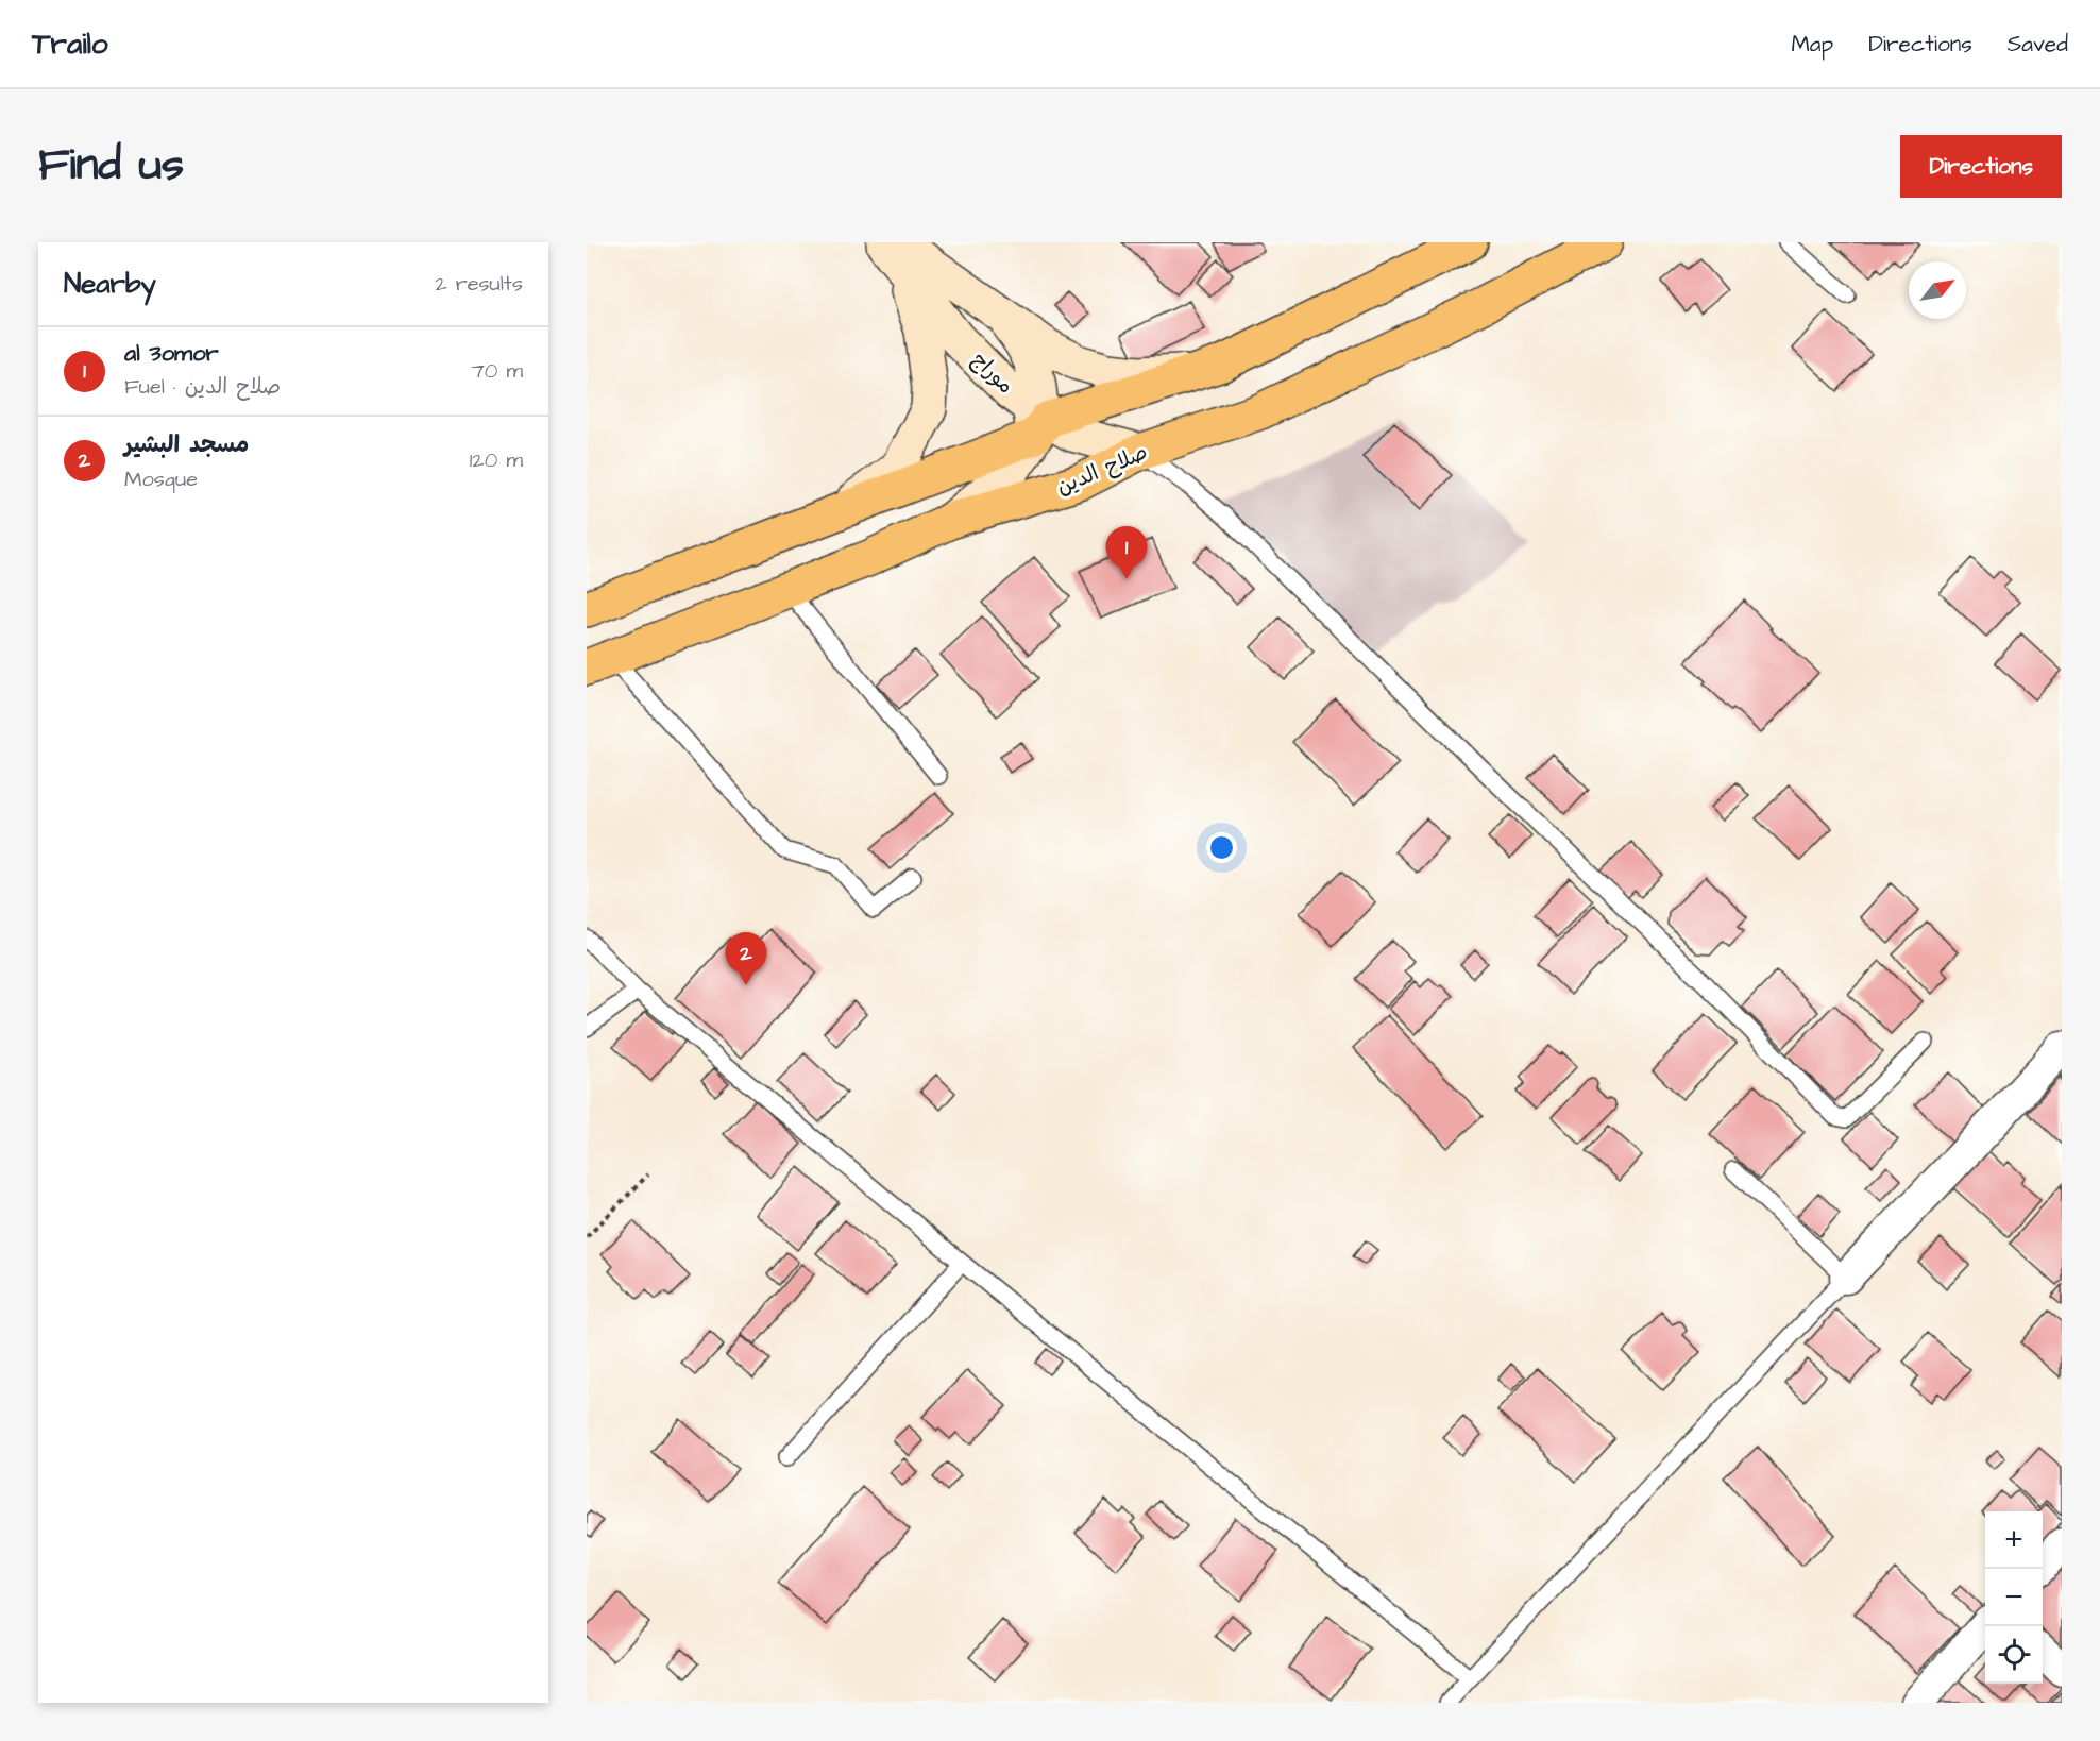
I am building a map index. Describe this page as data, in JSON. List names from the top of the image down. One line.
{"streets":{"highway":["صلاح الدين"],"main road":["موراج"]},"crossings":[["موراج","صلاح الدين"]],"north":"top right","page":{"header":"Trailo","nav":["Map","Directions","Saved"],"title":"Find us","buttons":"Directions","heading":["Nearby","2 results"],"list":[{"mark":"1","name":"al 3omor","note":"Fuel · صلاح الدين","value":"70 m"},{"mark":"2","name":"مسجد البشير","note":"Mosque","value":"120 m"}],"pins":["1","2"],"map_buttons":["+","−"]}}
